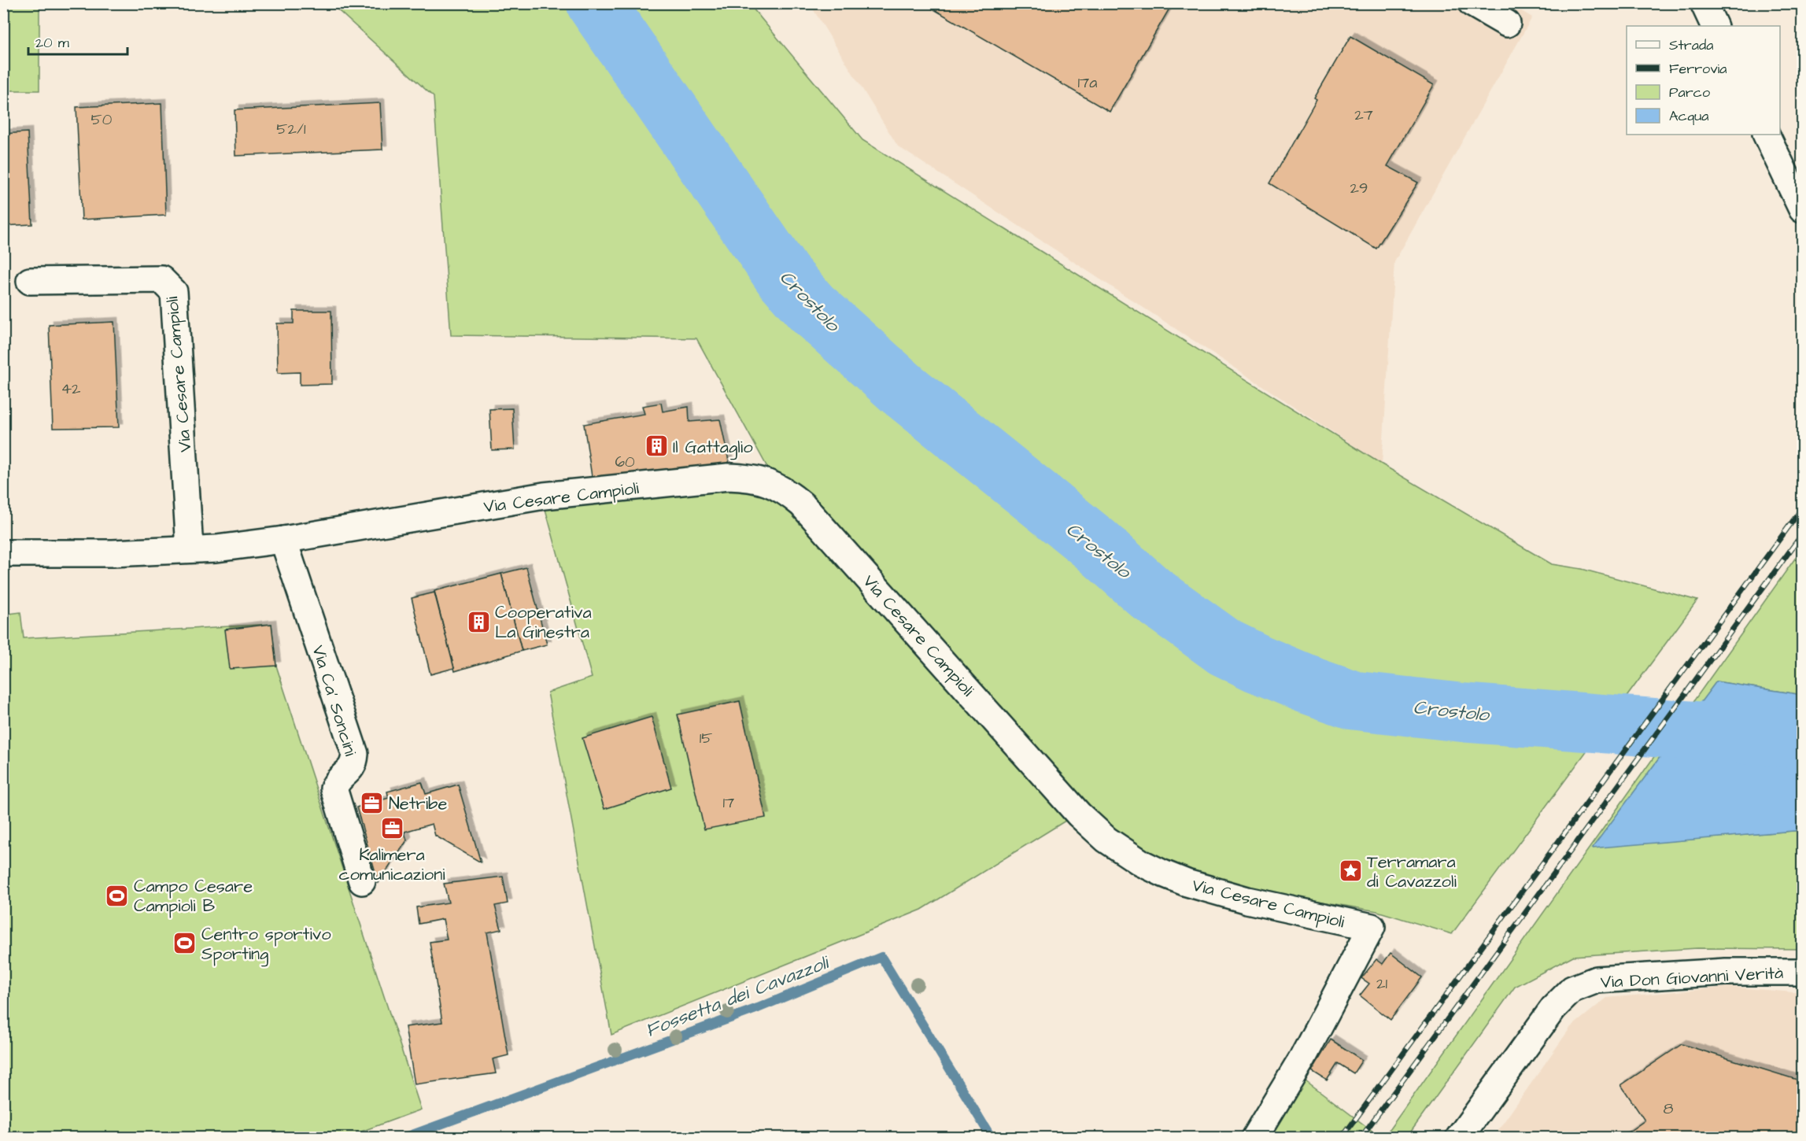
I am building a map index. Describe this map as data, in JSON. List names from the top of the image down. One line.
{"streets":{"main road":["Via Cesare Campioli","Via Ca' Soncini","Via Don Giovanni Verità"]},"crossings":[["Via Cesare Campioli","Via Ca' Soncini"]],"water":["Crostolo","Fossetta dei Cavazzoli"],"places":{"building":["Il Gattaglio","Cooperativa La Ginestra"],"office":["Netribe","Kalimera comunicazioni"],"place":["Terramara di Cavazzoli"],"sports":["Campo Cesare Campioli B","Centro sportivo Sporting"]},"house_numbers":["17a","27","50","52/1","29","42","60","15","17","21","8"],"legend":["Strada","Ferrovia","Parco","Acqua"],"scale_bar":"20 m"}
